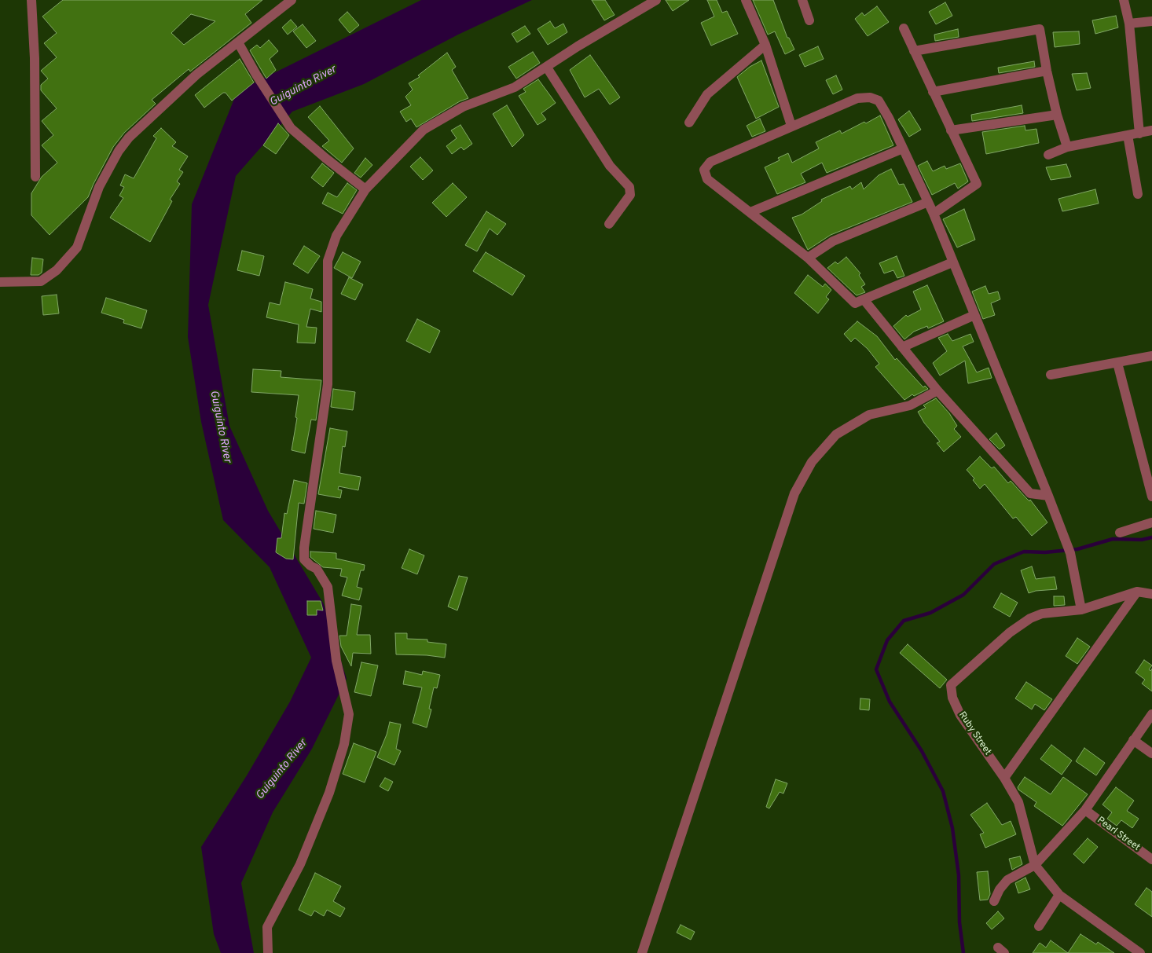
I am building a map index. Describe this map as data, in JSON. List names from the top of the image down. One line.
{"streets":{"street":["Ruby Street","Pearl Street"]},"water":["Guiguinto River"]}
